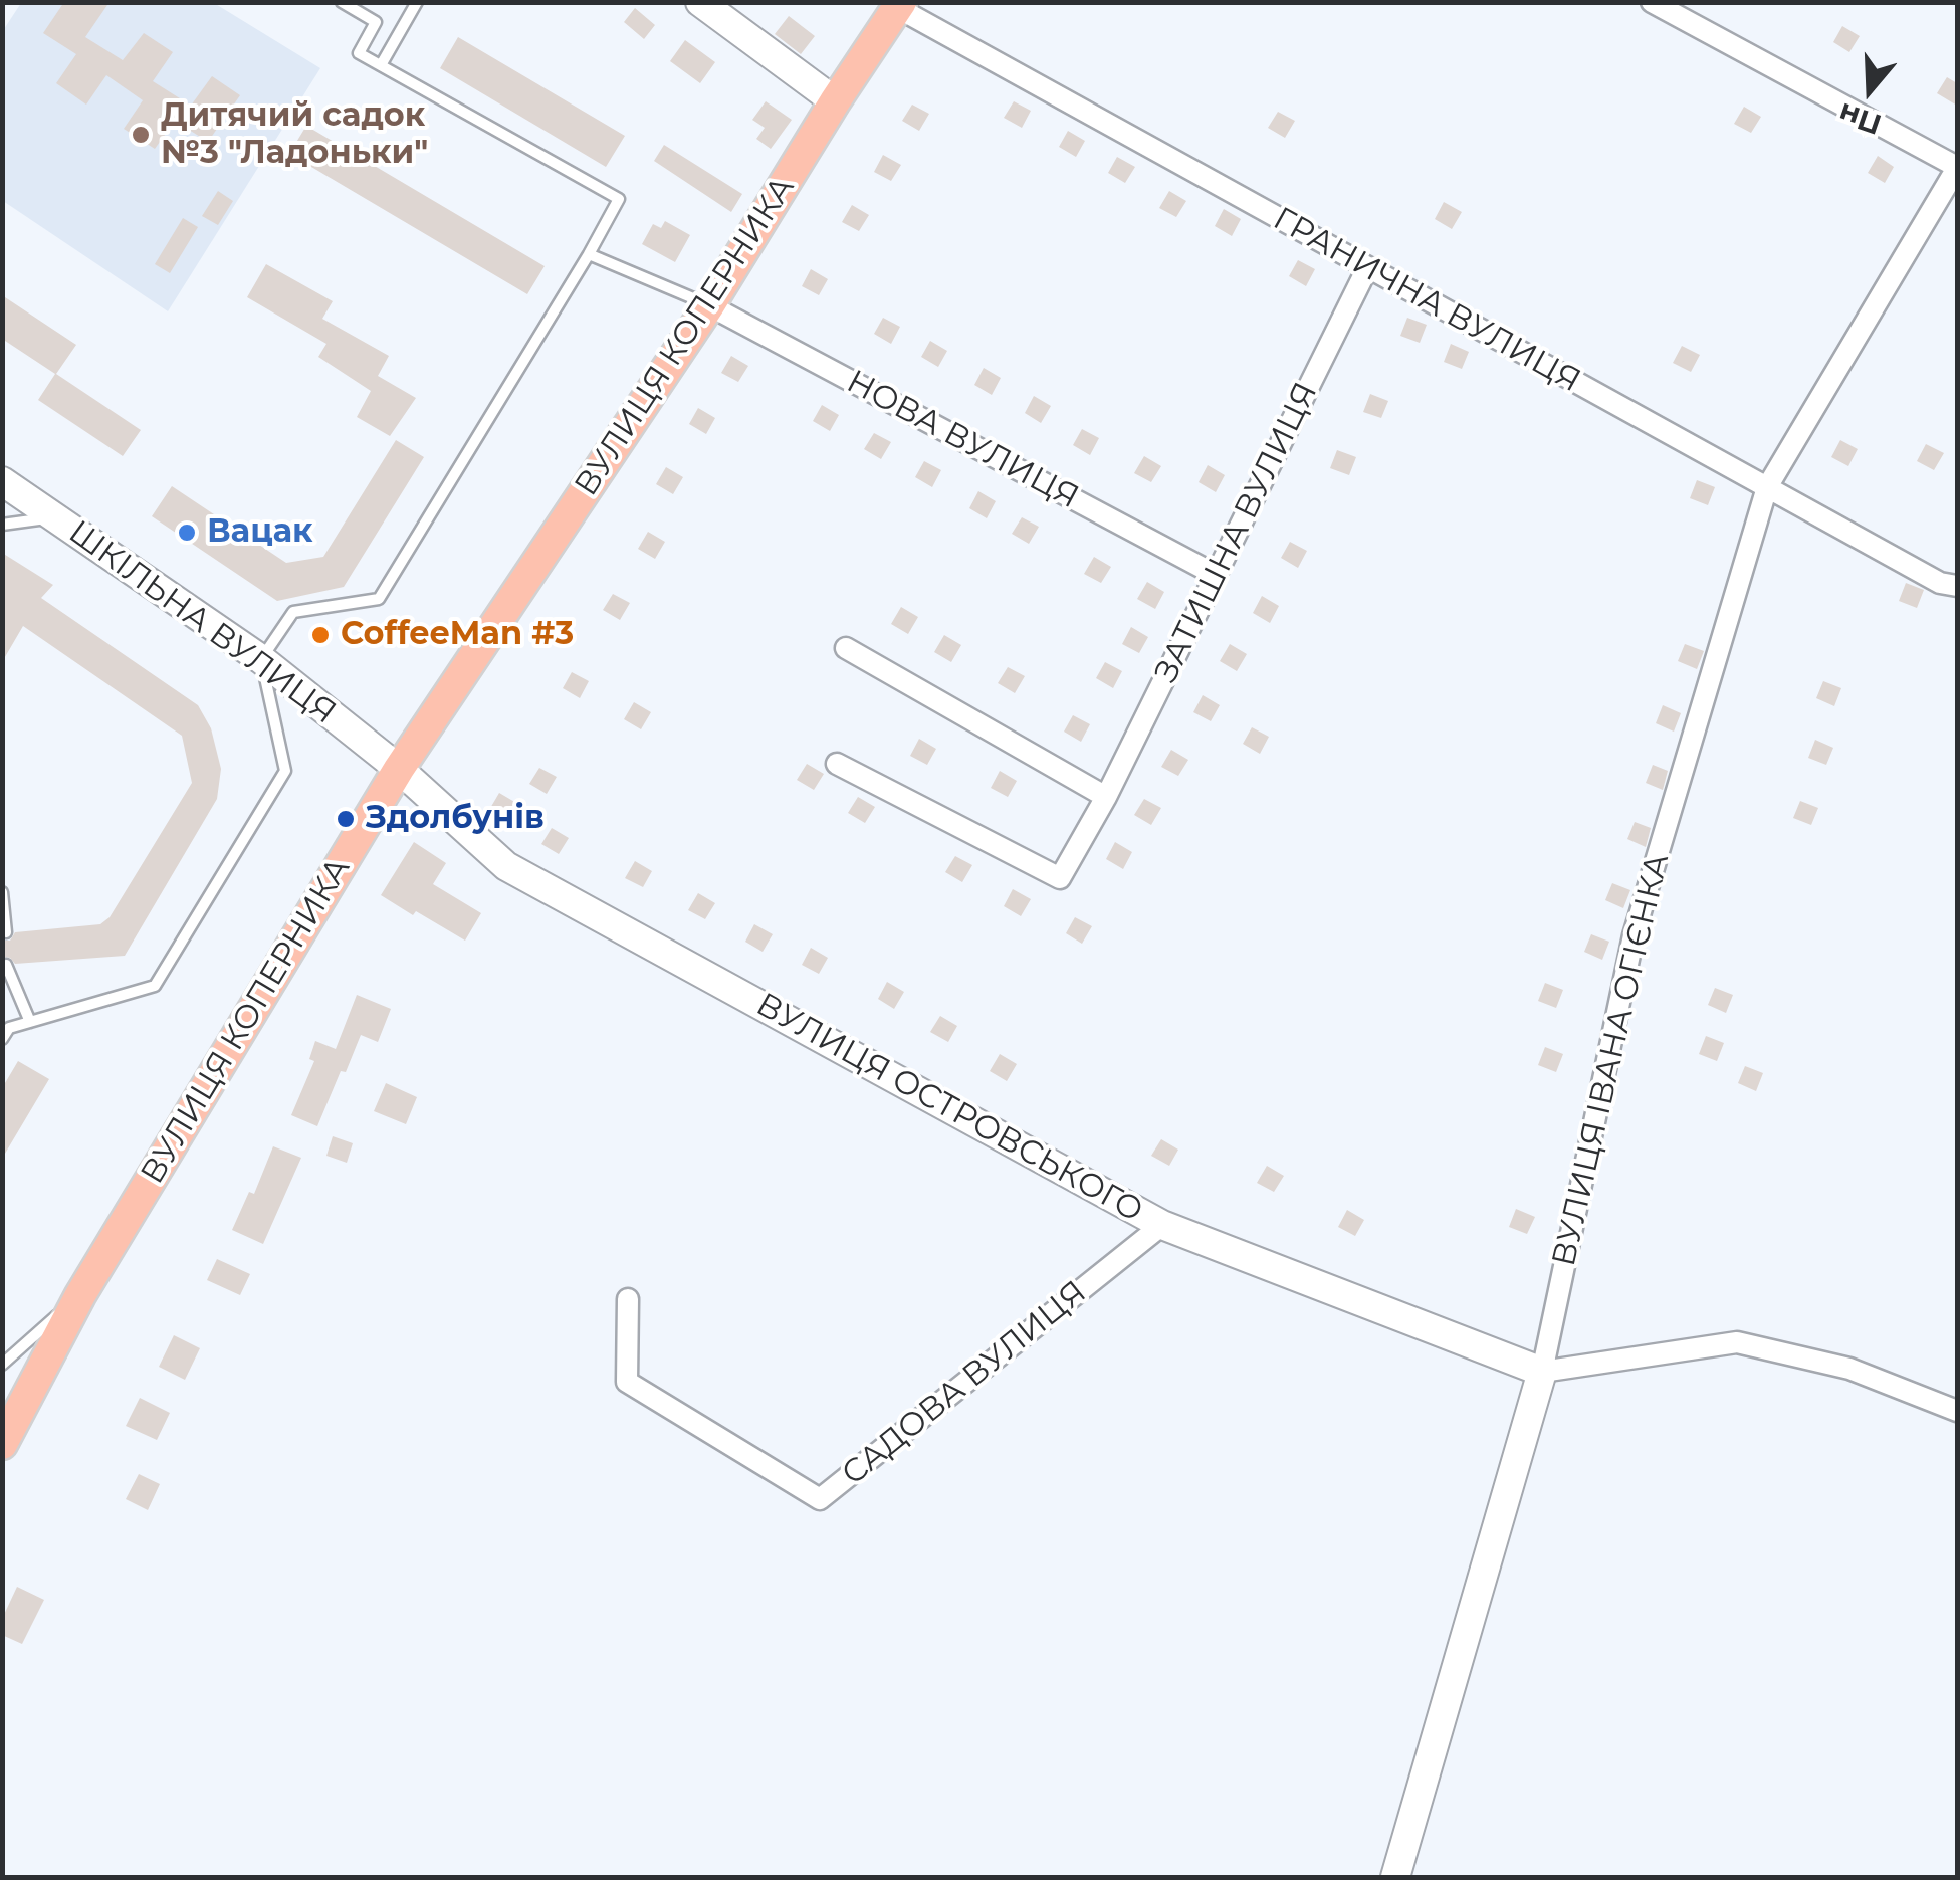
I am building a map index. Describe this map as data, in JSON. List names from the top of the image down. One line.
{"streets":{"main road":["ВУЛИЦЯ КОПЕРНИКА"],"street":["ГРАНИЧНА ВУЛИЦЯ","НОВА ВУЛИЦЯ","ЗАТИШНА ВУЛИЦЯ","ШКІЛЬНА ВУЛИЦЯ","ВУЛИЦЯ ІВАНА ОГІЄНКА","ВУЛИЦЯ ОСТРОВСЬКОГО","САДОВА ВУЛИЦЯ"]},"crossings":[["ГРАНИЧНА ВУЛИЦЯ","ВУЛИЦЯ КОПЕРНИКА"],["ГРАНИЧНА ВУЛИЦЯ","ЗАТИШНА ВУЛИЦЯ"],["ГРАНИЧНА ВУЛИЦЯ","ВУЛИЦЯ ІВАНА ОГІЄНКА"],["ВУЛИЦЯ КОПЕРНИКА","НОВА ВУЛИЦЯ"],["ВУЛИЦЯ КОПЕРНИКА","ШКІЛЬНА ВУЛИЦЯ"],["ВУЛИЦЯ КОПЕРНИКА","ВУЛИЦЯ ОСТРОВСЬКОГО"],["НОВА ВУЛИЦЯ","ЗАТИШНА ВУЛИЦЯ"],["ШКІЛЬНА ВУЛИЦЯ","ВУЛИЦЯ ОСТРОВСЬКОГО"],["ВУЛИЦЯ ІВАНА ОГІЄНКА","ВУЛИЦЯ ОСТРОВСЬКОГО"],["ВУЛИЦЯ ОСТРОВСЬКОГО","САДОВА ВУЛИЦЯ"]],"places":["Дитячий садок №3 \"Ладоньки\"","Вацак","CoffeeMan #3","Здолбунів"],"north":"bottom"}
